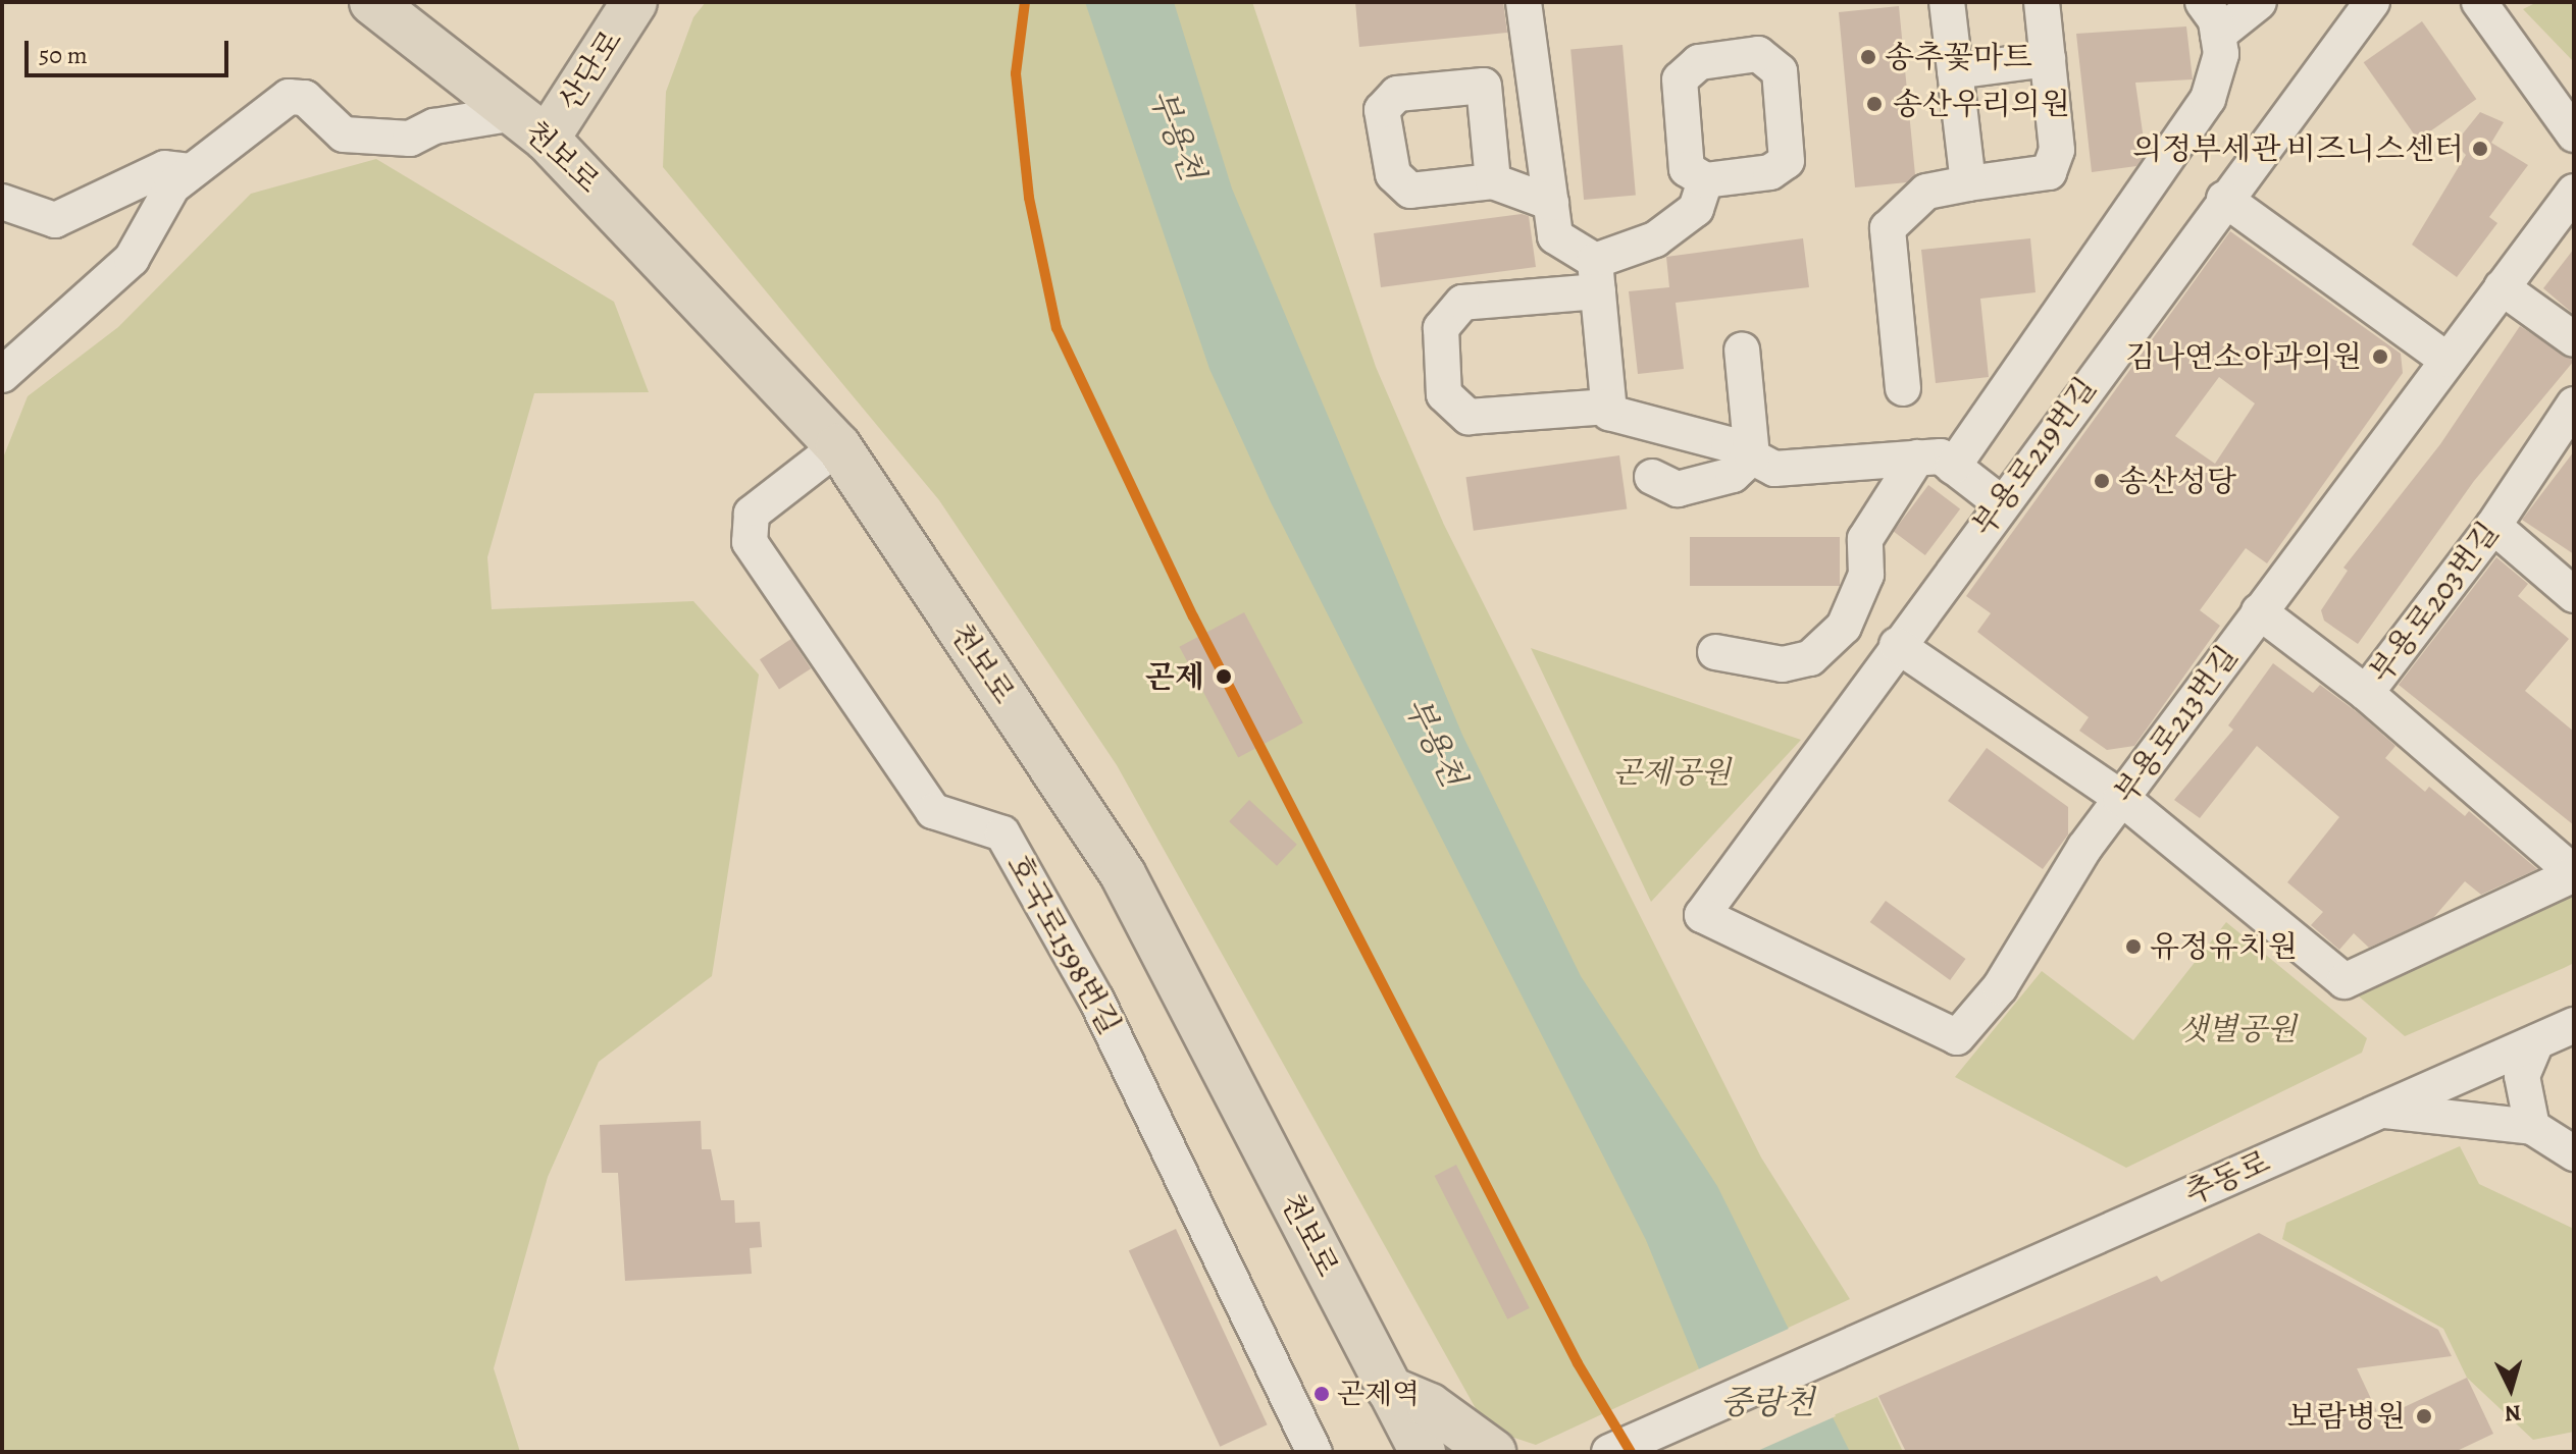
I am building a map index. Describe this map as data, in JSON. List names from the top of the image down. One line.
{"streets":{"main road":["산단로","천보로"],"street":["부용로219번길","부용로203번길","부용로213번길","호국로1598번길","추동로"]},"crossings":[["산단로","천보로"],["천보로","호국로1598번길"],["부용로219번길","부용로213번길"]],"water":["부용천","중랑천"],"parks":["곤제공원","샛별공원"],"places":["송추꽃마트","송산우리의원","의정부세관 비즈니스센터","김나연소아과의원","송산성당","곤제","유정유치원","곤제역","보람병원"],"scale_bar":"50 m","north":"bottom"}
